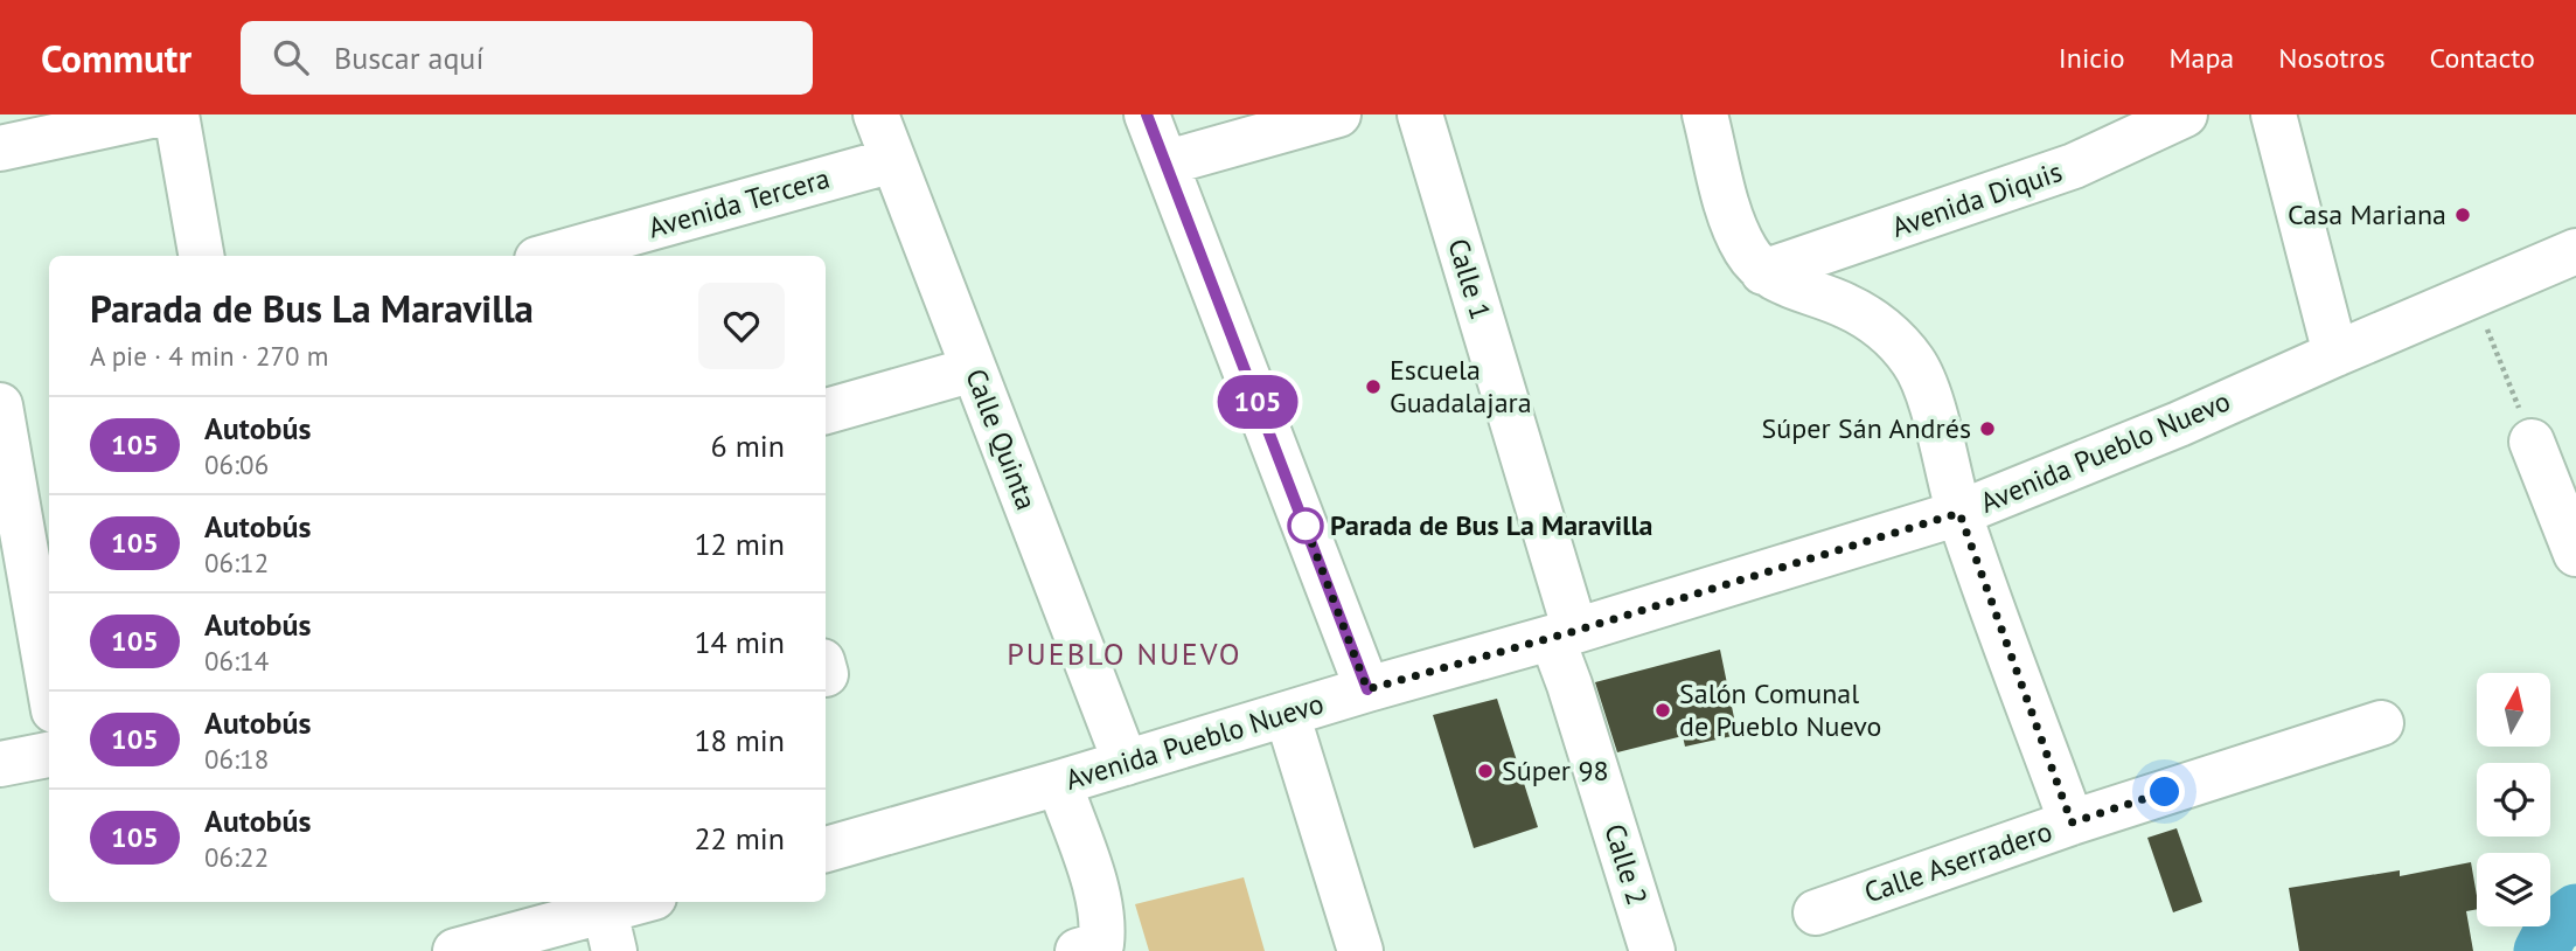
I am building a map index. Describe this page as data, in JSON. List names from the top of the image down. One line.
{"streets":{"street":["Avenida Diquis","Avenida Tercera","Calle 1","Calle Quinta","Avenida Pueblo Nuevo","Calle Aserradero","Calle 2"]},"crossings":[["Avenida Tercera","Calle Quinta"],["Calle 1","Avenida Pueblo Nuevo"],["Calle 1","Calle 2"],["Calle Quinta","Avenida Pueblo Nuevo"],["Avenida Pueblo Nuevo","Calle 2"]],"districts":["PUEBLO NUEVO"],"places":["Casa Mariana","Escuela Guadalajara","Súper Sán Andrés","Parada de Bus La Maravilla","Salón Comunal de Pueblo Nuevo","Súper 98"],"lines":["bus line 105"],"north":"top","page":{"header":"Commutr","search":"Buscar aquí","nav":["Inicio","Mapa","Nosotros","Contacto"],"on_map":"105","heading":["Parada de Bus La Maravilla","A pie · 4 min · 270 m"],"list":[{"mark":"105","name":"Autobús","note":"06:06","value":"6 min"},{"mark":"105","name":"Autobús","note":"06:12","value":"12 min"},{"mark":"105","name":"Autobús","note":"06:14","value":"14 min"},{"mark":"105","name":"Autobús","note":"06:18","value":"18 min"},{"mark":"105","name":"Autobús","note":"06:22","value":"22 min"}]}}
